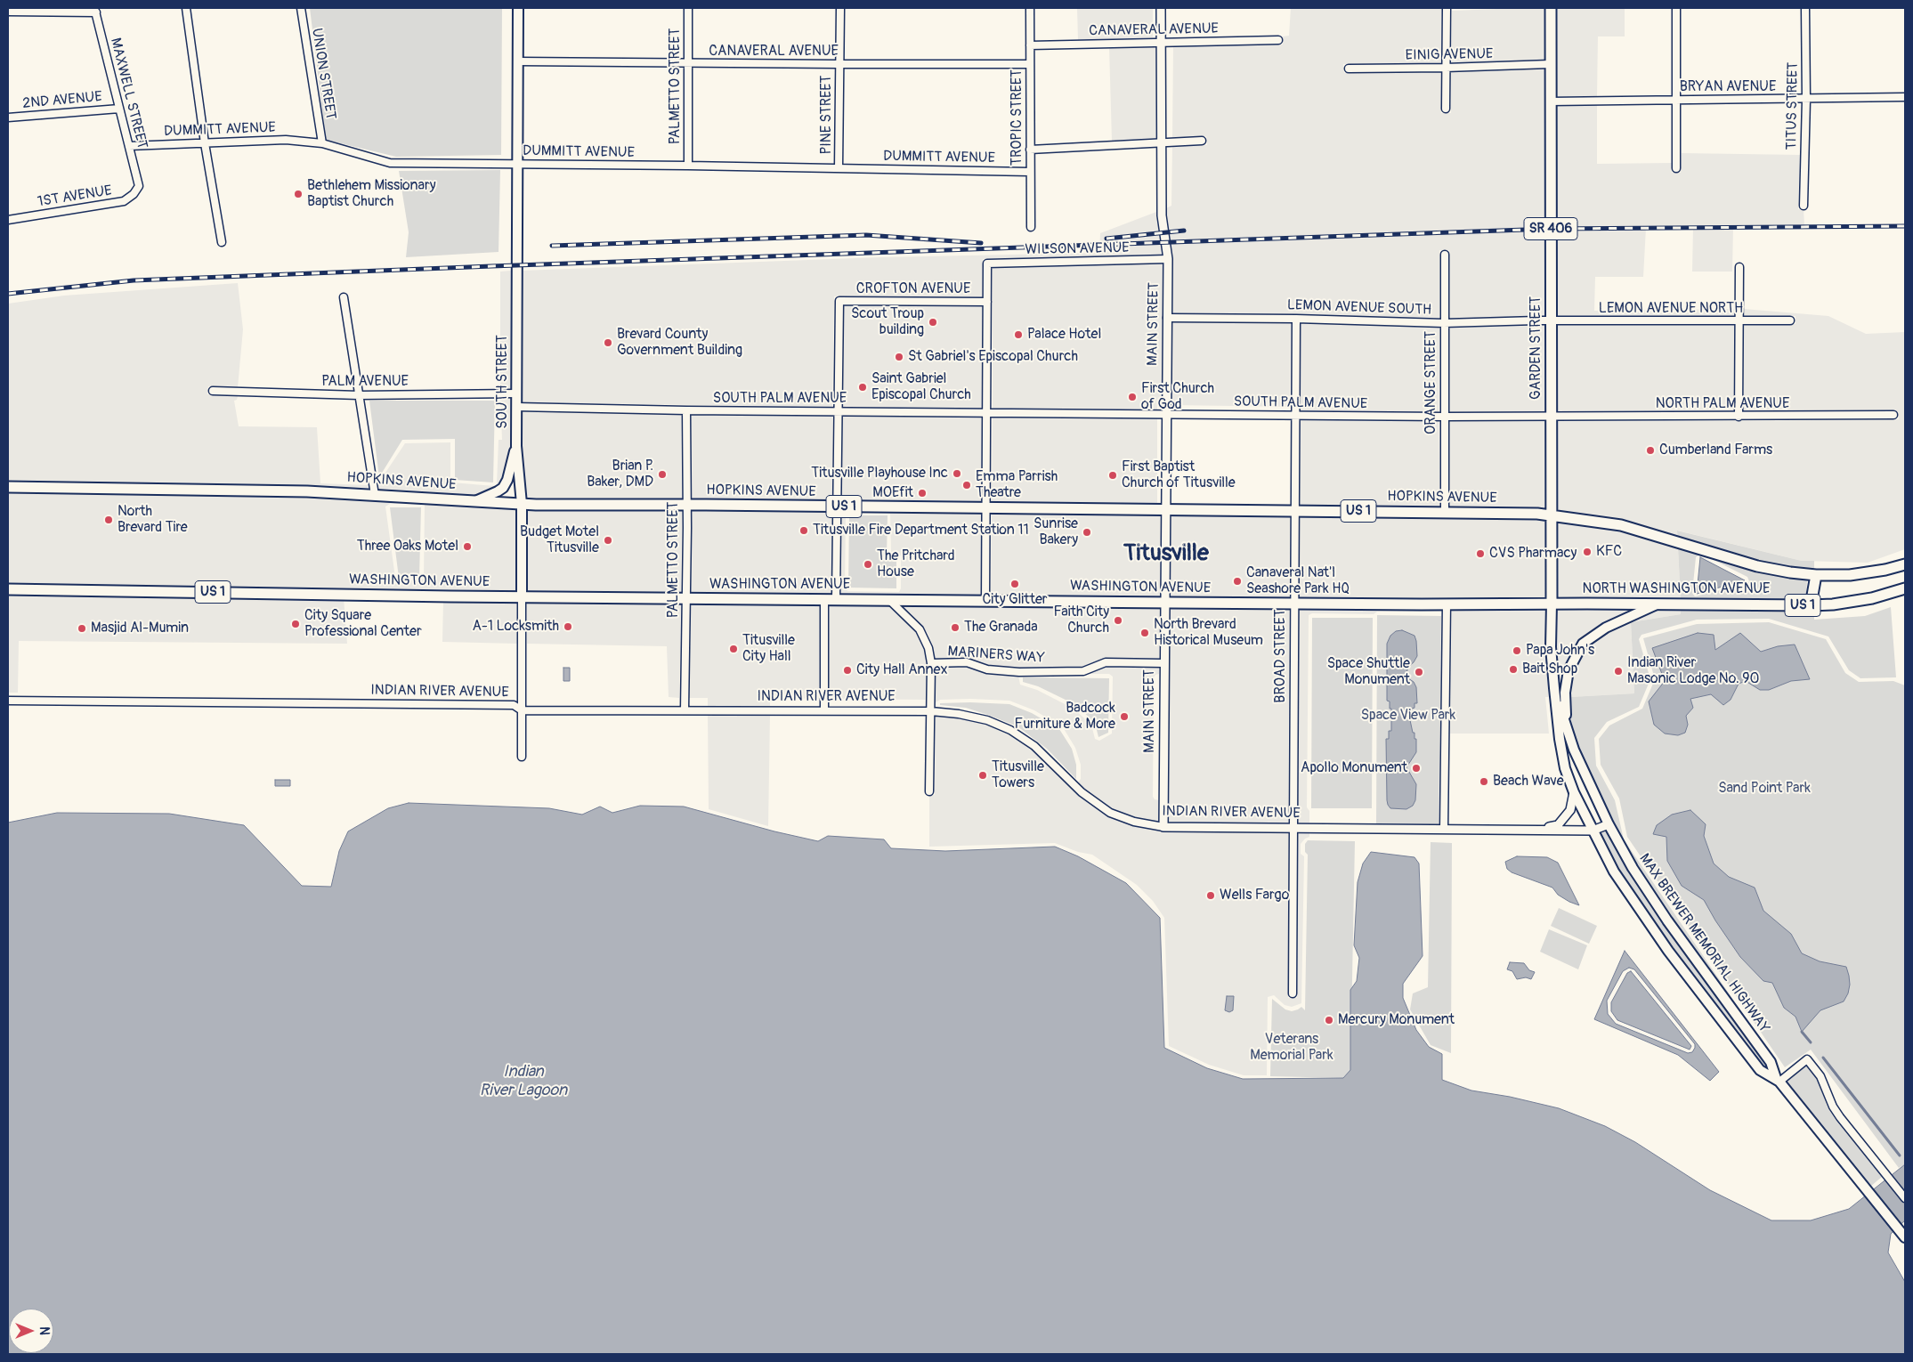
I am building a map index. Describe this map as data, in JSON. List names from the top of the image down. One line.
{"streets":{"main road":["SR 406","GARDEN STREET","SOUTH STREET","HOPKINS AVENUE","US 1","WASHINGTON AVENUE","NORTH WASHINGTON AVENUE","MAX BREWER MEMORIAL HIGHWAY"],"street":["CANAVERAL AVENUE","EINIG AVENUE","UNION STREET","PALMETTO STREET","BRYAN AVENUE","MAXWELL STREET","2ND AVENUE","TITUS STREET","PINE STREET","TROPIC STREET","DUMMITT AVENUE","1ST AVENUE","WILSON AVENUE","CROFTON AVENUE","LEMON AVENUE SOUTH","LEMON AVENUE NORTH","MAIN STREET","PALM AVENUE","ORANGE STREET","SOUTH PALM AVENUE","NORTH PALM AVENUE","MARINERS WAY","BROAD STREET","INDIAN RIVER AVENUE"]},"crossings":[["CANAVERAL AVENUE","PALMETTO STREET"],["CANAVERAL AVENUE","PINE STREET"],["CANAVERAL AVENUE","TROPIC STREET"],["CANAVERAL AVENUE","MAIN STREET"],["CANAVERAL AVENUE","SOUTH STREET"],["EINIG AVENUE","GARDEN STREET"],["UNION STREET","DUMMITT AVENUE"],["PALMETTO STREET","DUMMITT AVENUE"],["PALMETTO STREET","SOUTH PALM AVENUE"],["PALMETTO STREET","HOPKINS AVENUE"],["PALMETTO STREET","WASHINGTON AVENUE"],["PALMETTO STREET","INDIAN RIVER AVENUE"],["BRYAN AVENUE","TITUS STREET"],["BRYAN AVENUE","GARDEN STREET"],["MAXWELL STREET","2ND AVENUE"],["MAXWELL STREET","DUMMITT AVENUE"],["MAXWELL STREET","1ST AVENUE"],["PINE STREET","DUMMITT AVENUE"],["TROPIC STREET","DUMMITT AVENUE"],["DUMMITT AVENUE","SOUTH STREET"],["WILSON AVENUE","CROFTON AVENUE"],["WILSON AVENUE","MAIN STREET"],["CROFTON AVENUE","SOUTH PALM AVENUE"],["LEMON AVENUE SOUTH","LEMON AVENUE NORTH"],["LEMON AVENUE SOUTH","MAIN STREET"],["LEMON AVENUE SOUTH","GARDEN STREET"],["LEMON AVENUE SOUTH","ORANGE STREET"],["LEMON AVENUE SOUTH","BROAD STREET"],["LEMON AVENUE NORTH","GARDEN STREET"],["MAIN STREET","SOUTH PALM AVENUE"],["MAIN STREET","HOPKINS AVENUE"],["MAIN STREET","WASHINGTON AVENUE"],["MAIN STREET","MARINERS WAY"],["MAIN STREET","INDIAN RIVER AVENUE"],["GARDEN STREET","SOUTH PALM AVENUE"],["GARDEN STREET","NORTH PALM AVENUE"],["GARDEN STREET","HOPKINS AVENUE"],["GARDEN STREET","WASHINGTON AVENUE"],["GARDEN STREET","NORTH WASHINGTON AVENUE"],["GARDEN STREET","INDIAN RIVER AVENUE"],["GARDEN STREET","MAX BREWER MEMORIAL HIGHWAY"],["PALM AVENUE","SOUTH STREET"],["SOUTH STREET","SOUTH PALM AVENUE"],["SOUTH STREET","HOPKINS AVENUE"],["SOUTH STREET","WASHINGTON AVENUE"],["SOUTH STREET","INDIAN RIVER AVENUE"],["ORANGE STREET","SOUTH PALM AVENUE"],["ORANGE STREET","HOPKINS AVENUE"],["SOUTH PALM AVENUE","NORTH PALM AVENUE"],["SOUTH PALM AVENUE","BROAD STREET"],["HOPKINS AVENUE","NORTH WASHINGTON AVENUE"],["HOPKINS AVENUE","BROAD STREET"],["WASHINGTON AVENUE","NORTH WASHINGTON AVENUE"],["WASHINGTON AVENUE","BROAD STREET"],["BROAD STREET","INDIAN RIVER AVENUE"],["INDIAN RIVER AVENUE","MAX BREWER MEMORIAL HIGHWAY"]],"districts":["Titusville"],"water":["Indian River Lagoon"],"parks":["Space View Park","Sand Point Park","Veterans Memorial Park"],"places":["Bethlehem Missionary Baptist Church","Scout Troup building","Palace Hotel","Brevard County Government Building","St Gabriel's Episcopal Church","Saint Gabriel Episcopal Church","First Church of God","Cumberland Farms","Titusville Playhouse Inc","Brian P. Baker, DMD","First Baptist Church of Titusville","Emma Parrish Theatre","MOEfit","North Brevard Tire","Titusville Fire Department Station 11","Sunrise Bakery","Budget Motel Titusville","Three Oaks Motel","KFC","CVS Pharmacy","The Pritchard House","Canaveral Nat'l Seashore Park HQ","City Glitter","Faith City Church","City Square Professional Center","A-1 Locksmith","The Granada","Masjid Al-Mumin","North Brevard Historical Museum","Titusville City Hall","Papa John's","Bait Shop","City Hall Annex","Indian River Masonic Lodge No. 90","Space Shuttle Monument","Badcock Furniture & More","Apollo Monument","Titusville Towers","Beach Wave","Wells Fargo","Mercury Monument"],"north":"right"}
